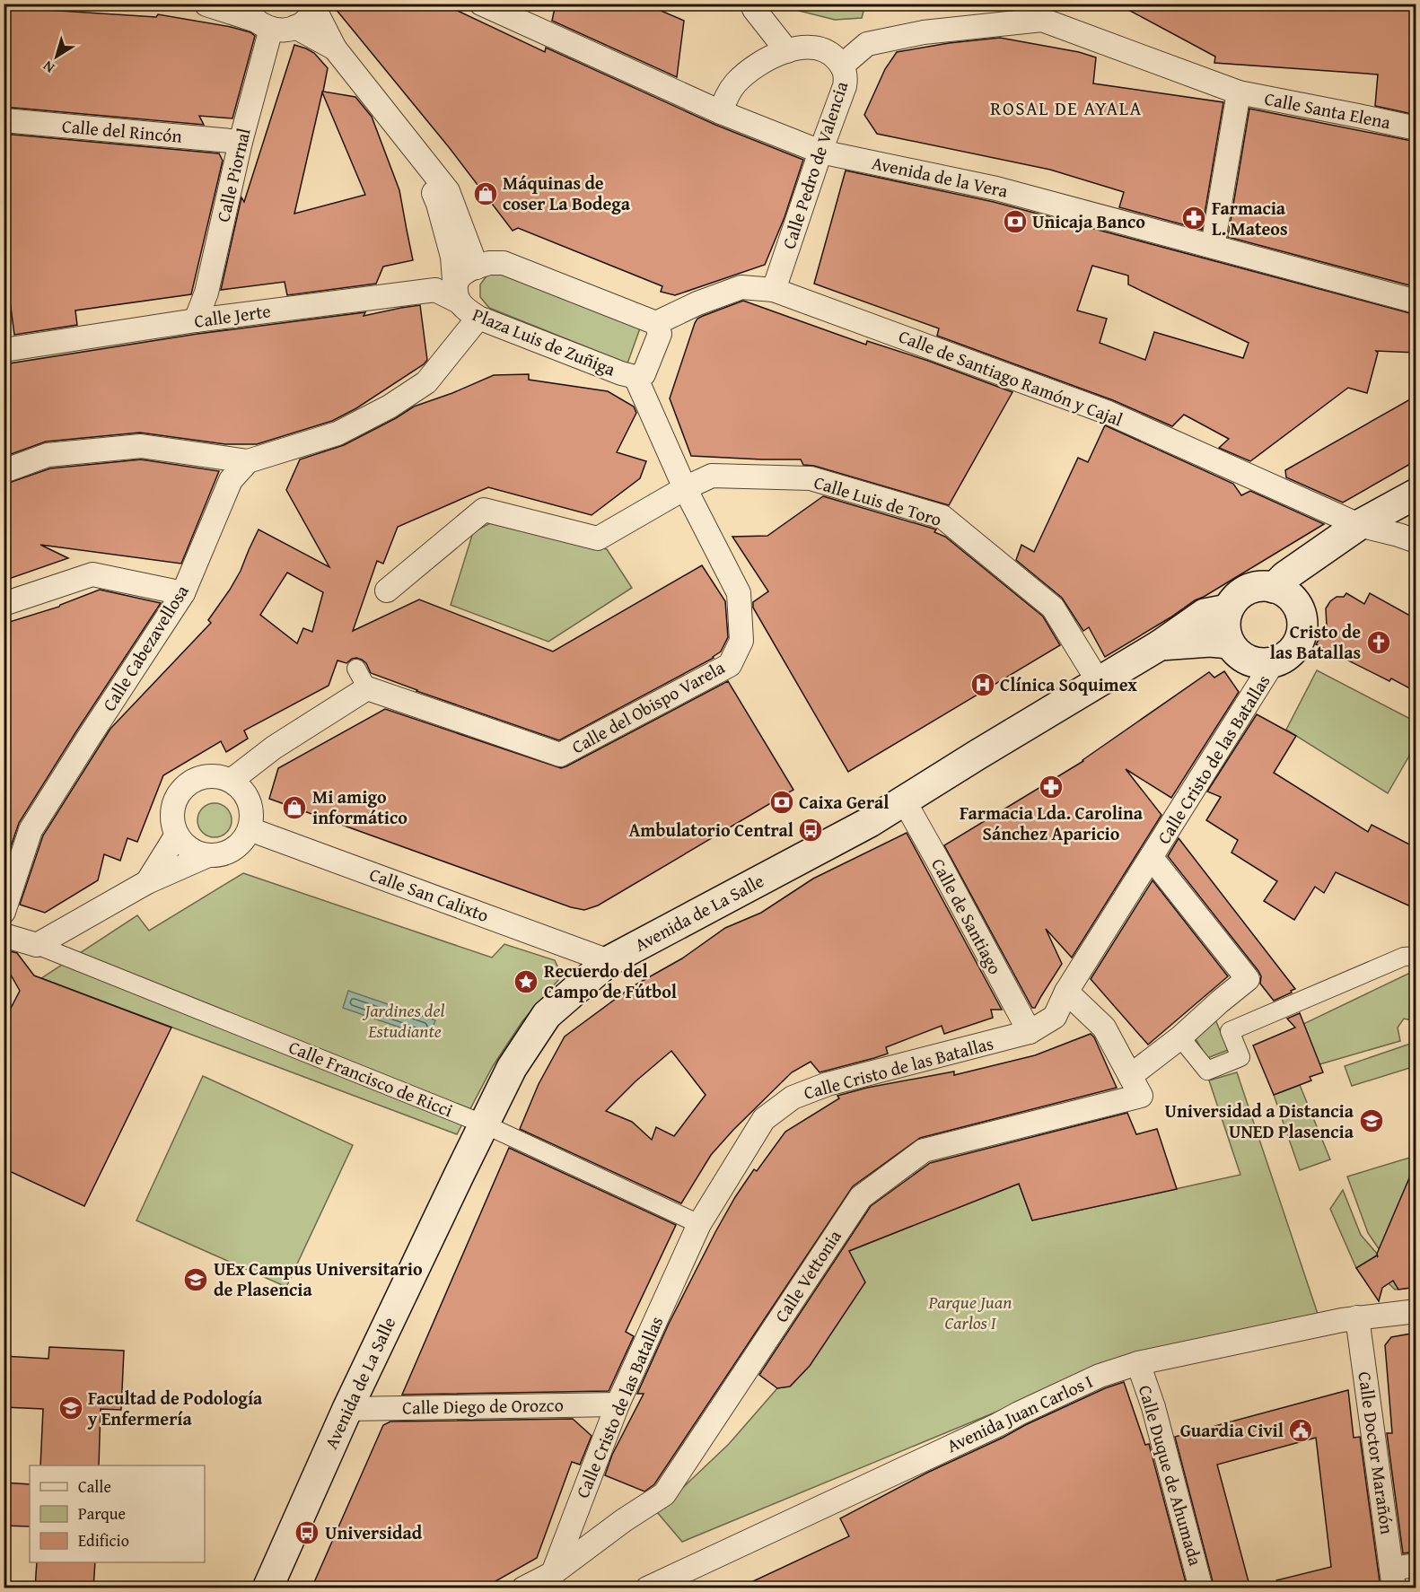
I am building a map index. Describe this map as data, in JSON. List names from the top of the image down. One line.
{"streets":{"main road":["Avenida de La Salle"],"street":["Calle Santa Elena","Calle del Rincón","Calle Pedro de Valencia","Calle Piornal","Avenida de la Vera","Calle Jerte","Plaza Luis de Zuñiga","Calle de Santiago Ramón y Cajal","Calle Luis de Toro","Calle Cabezavellosa","Calle del Obispo Varela","Calle Cristo de las Batallas","Calle San Calixto","Calle de Santiago","Calle Francisco de Ricci","Calle Vettonia","Calle Diego de Orozco","Avenida Juan Carlos I","Calle Doctor Marañón","Calle Duque de Ahumada"]},"crossings":[["Calle del Rincón","Calle Piornal"],["Calle Pedro de Valencia","Avenida de la Vera"],["Calle Pedro de Valencia","Calle de Santiago Ramón y Cajal"],["Calle Piornal","Calle Jerte"],["Calle Jerte","Plaza Luis de Zuñiga"],["Plaza Luis de Zuñiga","Calle de Santiago Ramón y Cajal"],["Plaza Luis de Zuñiga","Calle del Obispo Varela"],["Calle Luis de Toro","Calle del Obispo Varela"],["Calle Luis de Toro","Avenida de La Salle"],["Calle Cristo de las Batallas","Avenida de La Salle"],["Calle Cristo de las Batallas","Calle de Santiago"],["Calle Cristo de las Batallas","Calle Francisco de Ricci"],["Calle Cristo de las Batallas","Calle Vettonia"],["Calle Cristo de las Batallas","Calle Diego de Orozco"],["Calle San Calixto","Avenida de La Salle"],["Avenida de La Salle","Calle de Santiago"],["Avenida de La Salle","Calle Francisco de Ricci"],["Avenida de La Salle","Calle Diego de Orozco"],["Avenida Juan Carlos I","Calle Doctor Marañón"],["Avenida Juan Carlos I","Calle Duque de Ahumada"]],"districts":["ROSAL DE AYALA"],"parks":["Jardines del Estudiante","Parque Juan Carlos I"],"places":{"shop":["Máquinas de coser La Bodega","Mi amigo informático"],"pharmacy":["Farmacia L. Mateos","Farmacia Lda. Carolina Sánchez Aparicio"],"bank":["Unicaja Banco","Caixa Geral"],"church":["Cristo de las Batallas"],"hospital":["Clínica Soquimex"],"bus stop":["Ambulatorio Central","Universidad"],"place":["Recuerdo del Campo de Fútbol"],"school or university":["Universidad a Distancia UNED Plasencia","UEx Campus Universitario de Plasencia","Facultad de Podología y Enfermería"],"public building":["Guardia Civil"]},"legend":["Calle","Parque","Edificio"],"north":"bottom left"}
